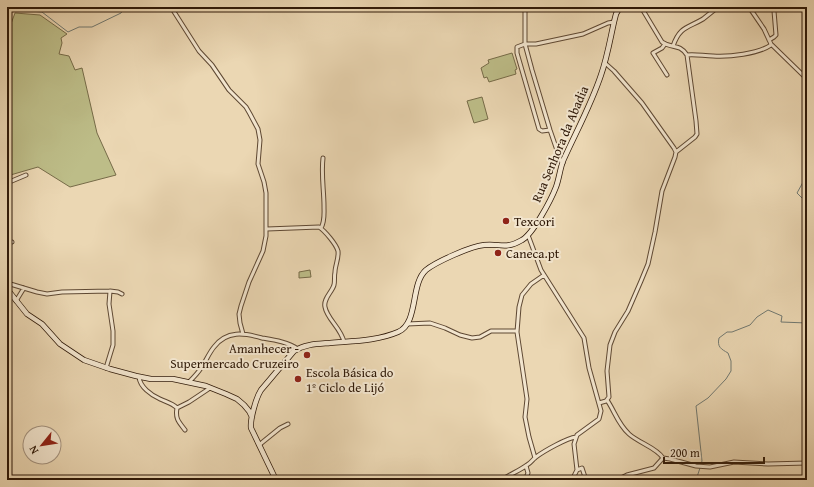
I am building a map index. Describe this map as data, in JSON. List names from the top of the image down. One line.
{"streets":{"main road":["Rua Senhora da Abadia"]},"places":["Texcori","Caneca.pt","Amanhecer - Supermercado Cruzeiro","Escola Básica do 1º Ciclo de Lijó"],"scale_bar":"200 m","north":"bottom left"}
